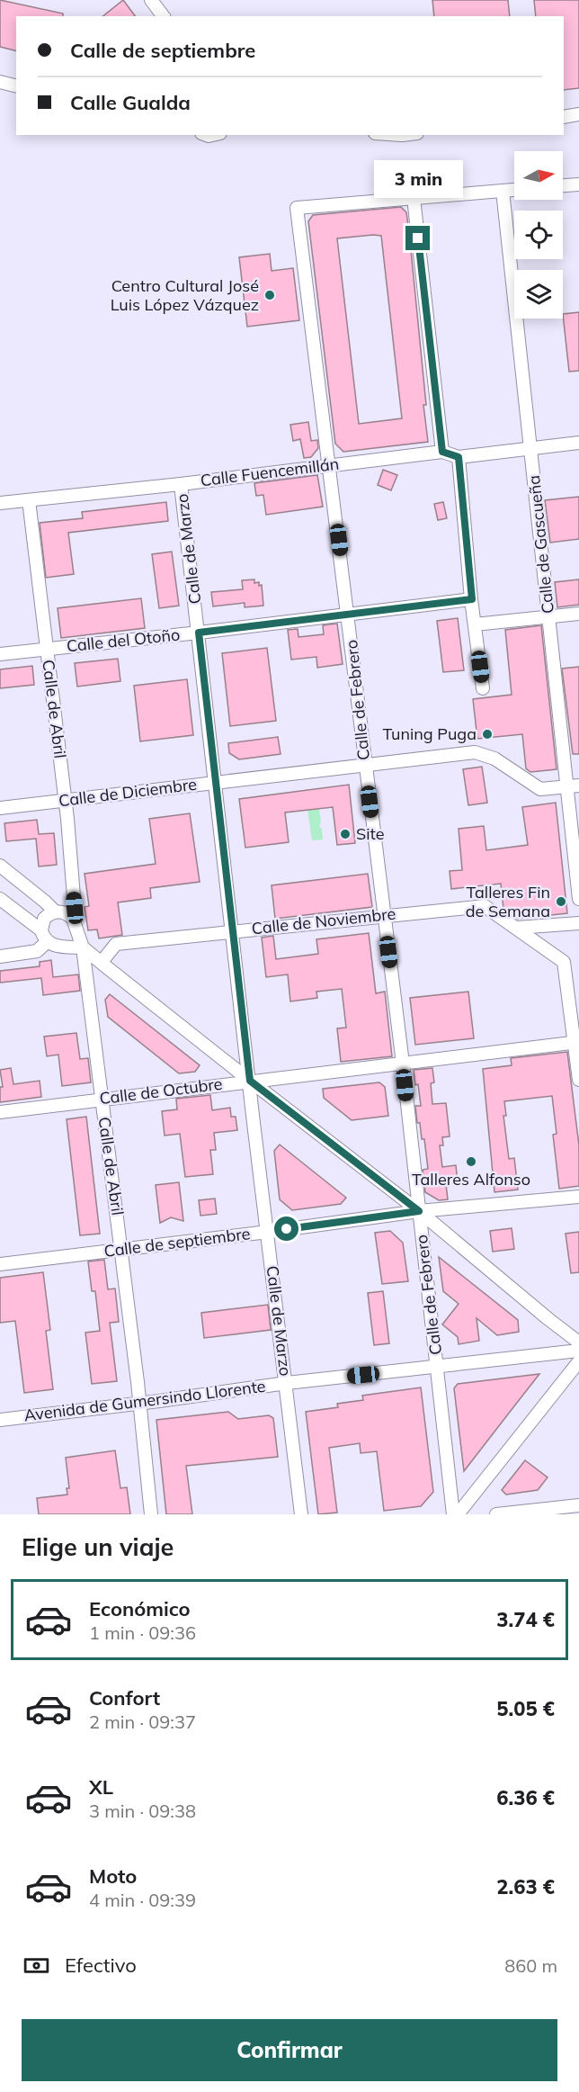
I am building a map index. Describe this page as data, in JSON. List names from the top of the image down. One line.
{"streets":{"street":["Calle Fuencemillán","Calle de Gascueña","Calle de Marzo","Calle del Otoño","Calle de Febrero","Calle de Abril","Calle de Diciembre","Calle de Noviembre","Calle de Octubre","Calle de septiembre","Avenida de Gumersindo Llorente"]},"crossings":[["Calle Fuencemillán","Calle de Marzo"],["Calle Fuencemillán","Calle de Febrero"],["Calle Fuencemillán","Calle de Abril"],["Calle de Gascueña","Calle de Diciembre"],["Calle de Marzo","Calle del Otoño"],["Calle de Marzo","Calle de Diciembre"],["Calle de Marzo","Calle de Noviembre"],["Calle de Marzo","Calle de Octubre"],["Calle de Marzo","Calle de septiembre"],["Calle de Marzo","Avenida de Gumersindo Llorente"],["Calle del Otoño","Calle de Febrero"],["Calle del Otoño","Calle de Abril"],["Calle de Febrero","Calle de Diciembre"],["Calle de Febrero","Calle de Noviembre"],["Calle de Febrero","Calle de Octubre"],["Calle de Febrero","Calle de septiembre"],["Calle de Febrero","Avenida de Gumersindo Llorente"],["Calle de Abril","Calle de Diciembre"],["Calle de Abril","Calle de Octubre"],["Calle de Abril","Calle de septiembre"],["Calle de Abril","Avenida de Gumersindo Llorente"],["Calle de Noviembre","Calle de Octubre"]],"places":["Centro Cultural José Luis López Vázquez","Tuning Puga","Site","Talleres Fin de Semana","Talleres Alfonso"],"north":"right","page":{"banner":["Calle de septiembre","Calle Gualda"],"bubble":"3 min","heading":"Elige un viaje","list":[{"name":"Económico","note":"1 min · 09:36","value":"3.74 €"},{"name":"Confort","note":"2 min · 09:37","value":"5.05 €"},{"name":"XL","note":"3 min · 09:38","value":"6.36 €"},{"name":"Moto","note":"4 min · 09:39","value":"2.63 €"}],"pay":["Efectivo","860 m"],"buttons":"Confirmar"}}
